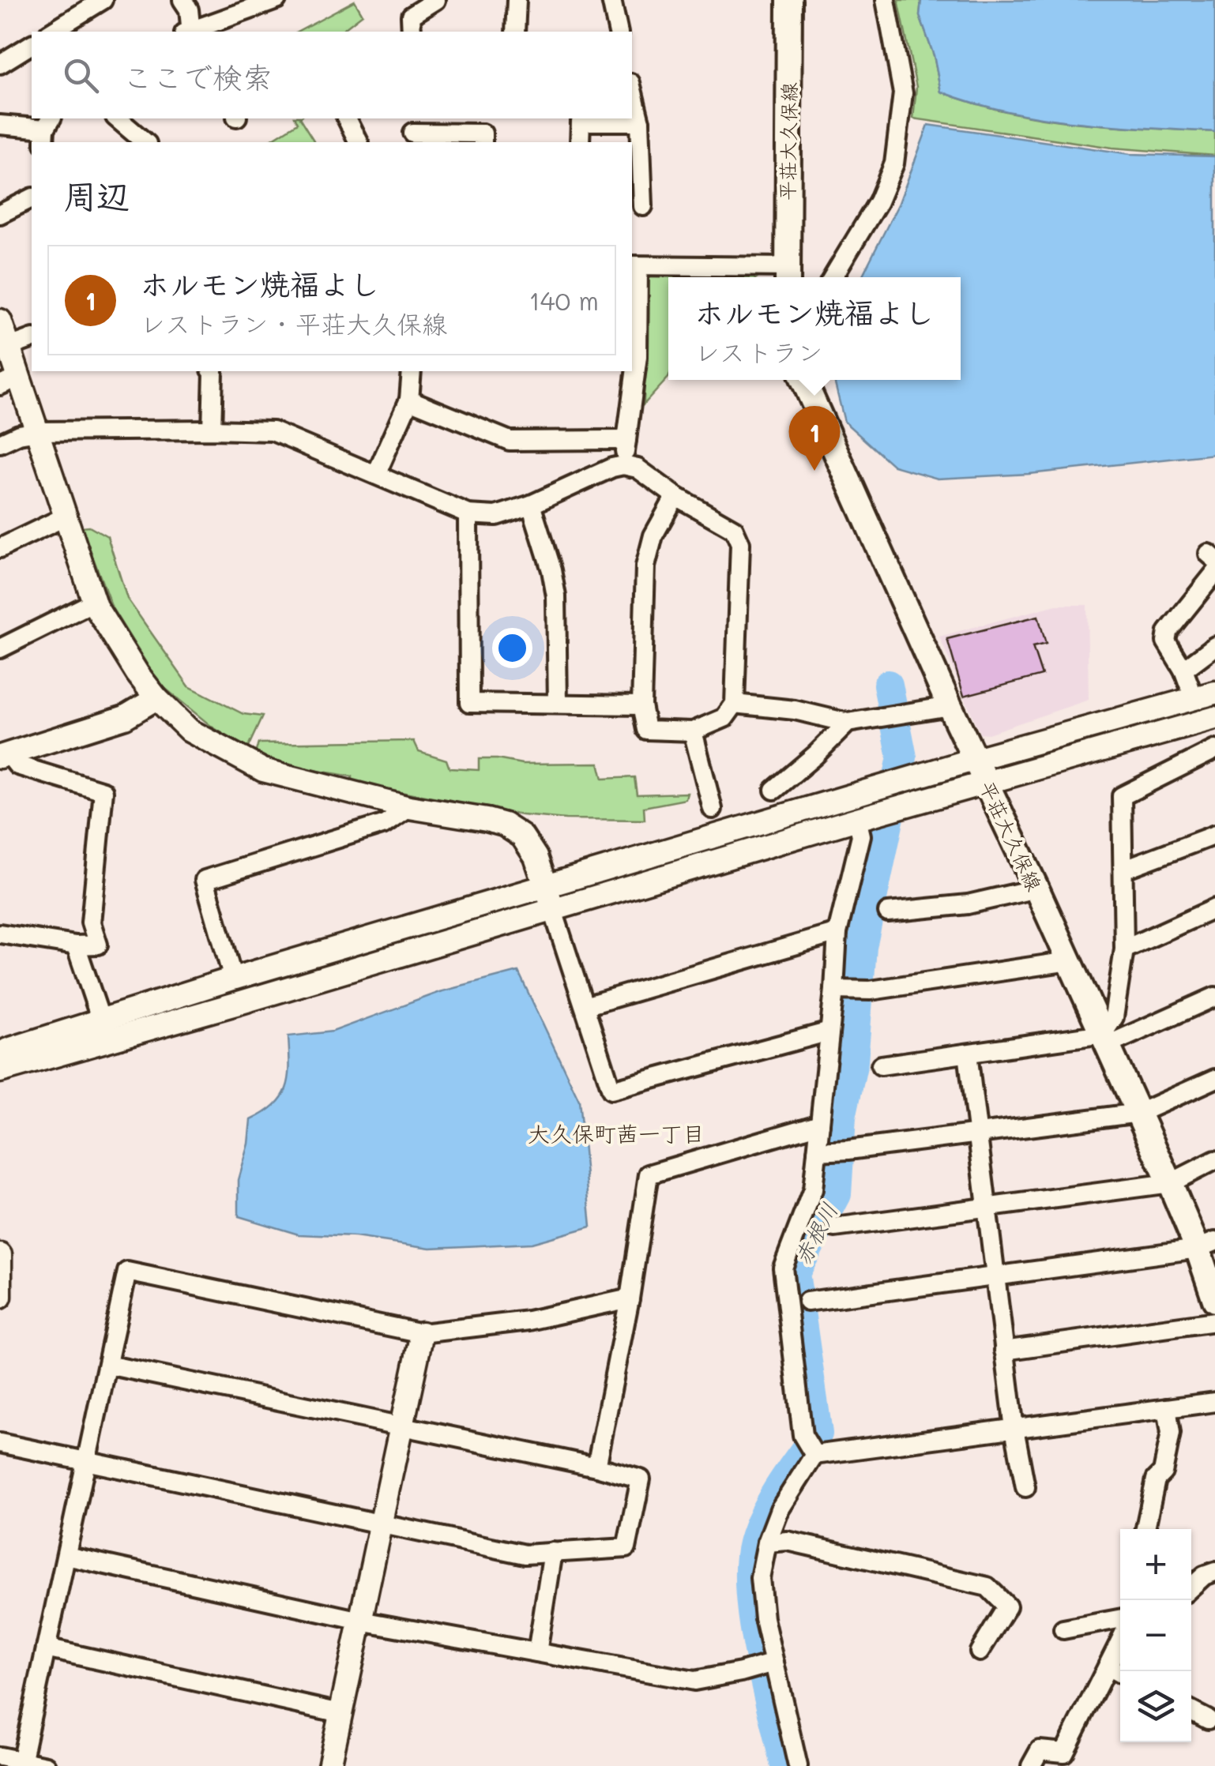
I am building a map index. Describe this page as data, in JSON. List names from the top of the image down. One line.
{"streets":{"main road":["平荘大久保線"]},"districts":["大久保町茜一丁目"],"water":["赤根川"],"page":{"search":"ここで検索","heading":"周辺","list":[{"mark":"1","name":"ホルモン焼福よし","note":"レストラン · 平荘大久保線","value":"140 m"}],"popup":["ホルモン焼福よし","レストラン"],"pins":"1","map_buttons":["+","−"]}}
